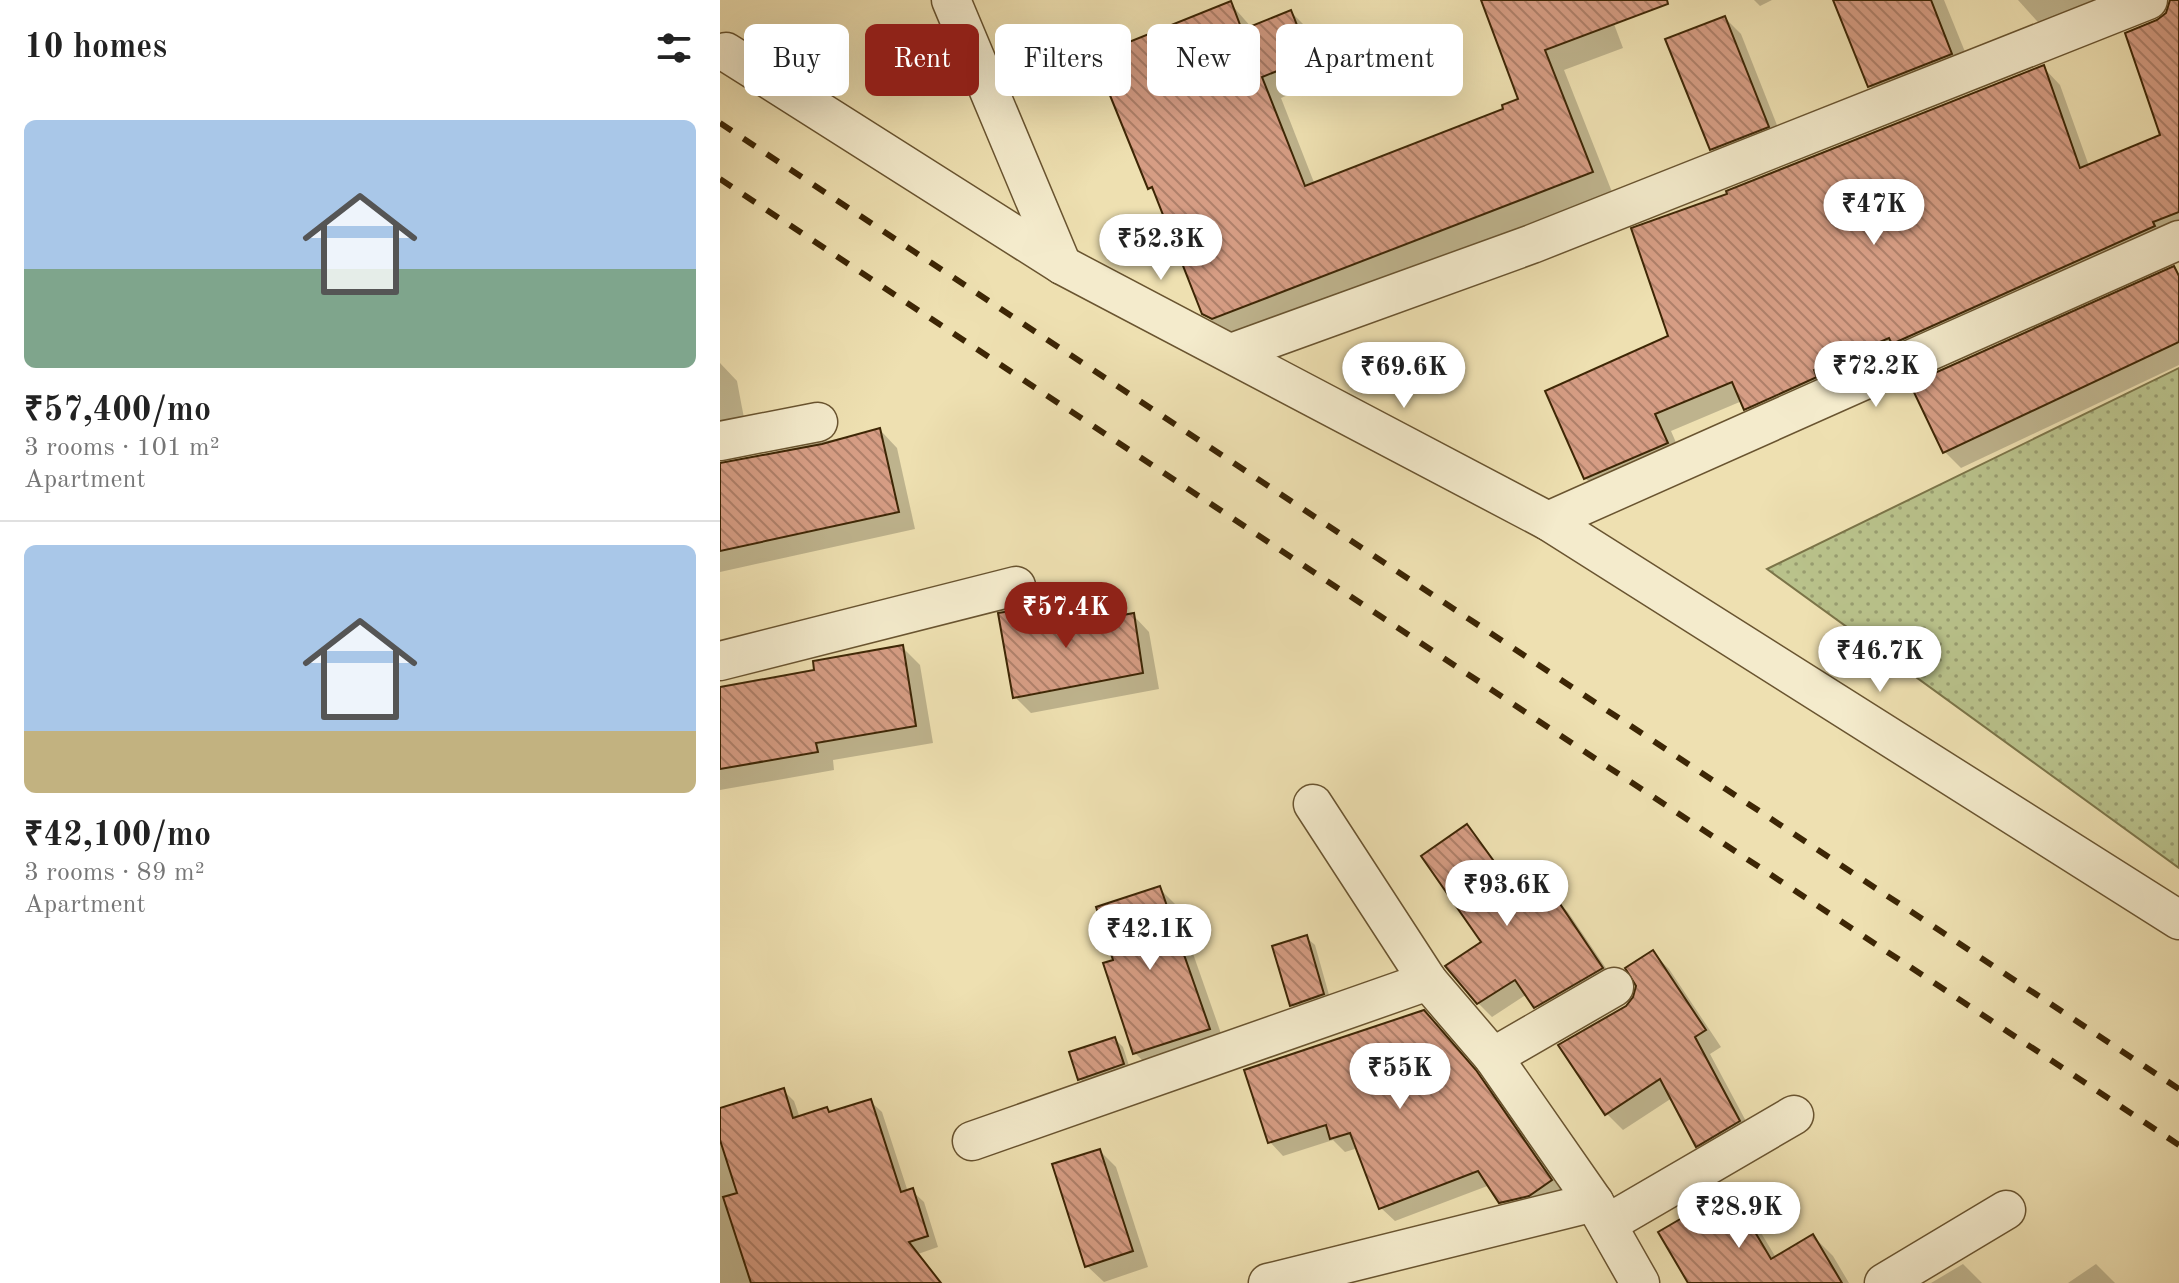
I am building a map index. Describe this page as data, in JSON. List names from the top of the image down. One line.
{"page":{"heading":"10 homes","chip":["Buy","Rent","Filters","New","Apartment"],"list":[{"name":"₹57,400/mo","note":"3 rooms · 101 m² · Apartment"},{"name":"₹42,100/mo","note":"3 rooms · 89 m² · Apartment"}],"price":["₹47K","₹52.3K","₹72.2K","₹69.6K","₹57.4K","₹46.7K","₹93.6K","₹42.1K","₹55K","₹28.9K"]}}
